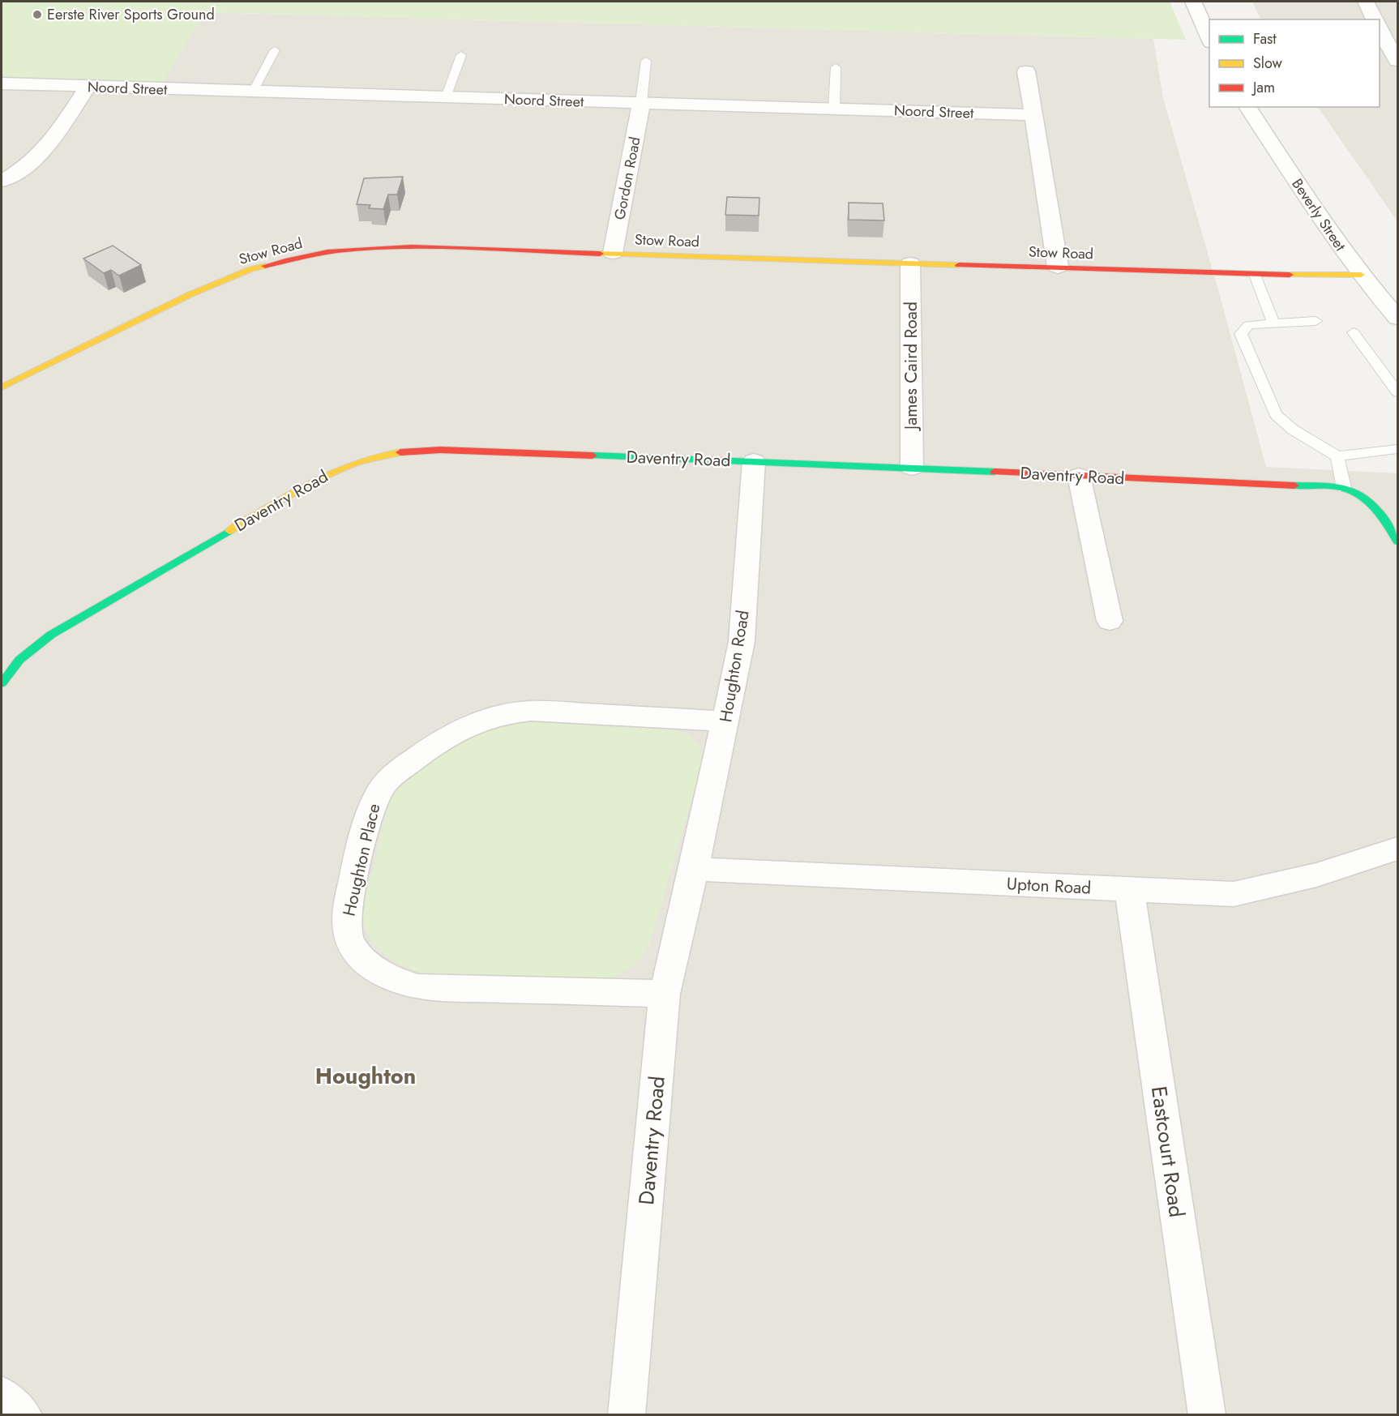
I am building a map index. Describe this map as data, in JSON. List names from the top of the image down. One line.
{"streets":{"street":["Noord Street","Gordon Road","Beverly Street","Stow Road","James Caird Road","Daventry Road","Houghton Road","Houghton Place","Upton Road","Eastcourt Road"]},"crossings":[["Noord Street","Gordon Road"],["Gordon Road","Stow Road"],["Beverly Street","Stow Road"],["Stow Road","James Caird Road"],["James Caird Road","Daventry Road"],["Daventry Road","Houghton Road"],["Daventry Road","Houghton Place"],["Daventry Road","Upton Road"],["Houghton Road","Houghton Place"],["Houghton Road","Upton Road"],["Upton Road","Eastcourt Road"]],"districts":["Houghton"],"places":["Eerste River Sports Ground"],"legend":["Fast","Slow","Jam"]}
